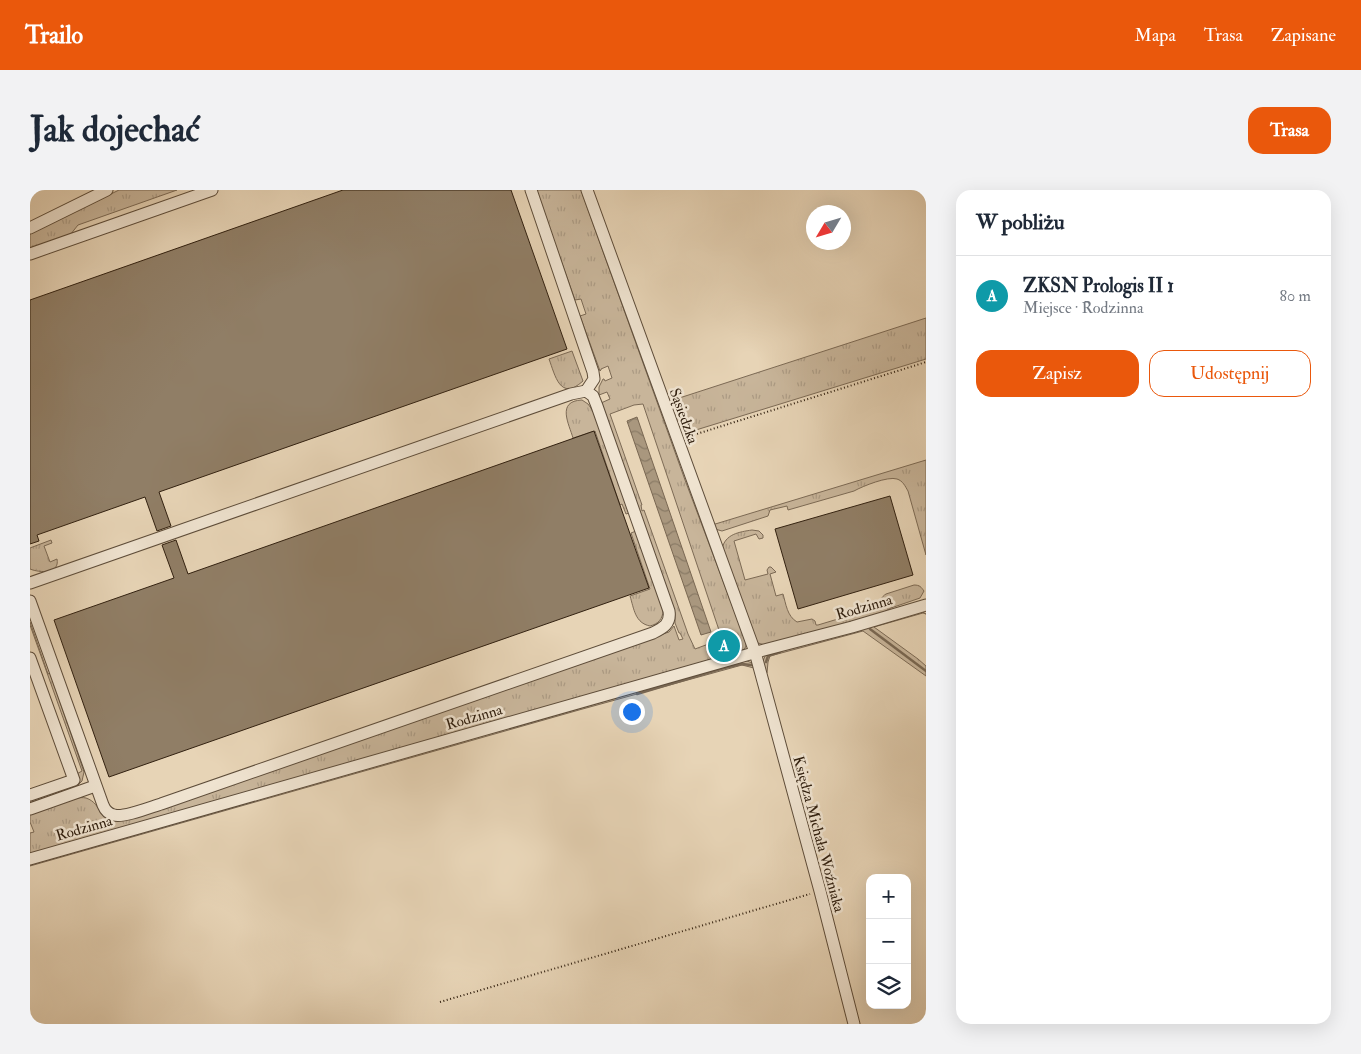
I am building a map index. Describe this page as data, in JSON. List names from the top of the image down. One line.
{"streets":{"street":["Sąsiedzka","Rodzinna","Księdza Michała Woźniaka"]},"crossings":[["Sąsiedzka","Rodzinna"],["Sąsiedzka","Księdza Michała Woźniaka"],["Rodzinna","Księdza Michała Woźniaka"]],"north":"bottom left","page":{"header":"Trailo","nav":["Mapa","Trasa","Zapisane"],"buttons":["Trasa",["Zapisz","Udostępnij"]],"title":"Jak dojechać","heading":"W pobliżu","list":[{"mark":"A","name":"ZKSN Prologis II 1","note":"Miejsce · Rodzinna","value":"80 m"}],"pins":"A","map_buttons":["+","−"]}}
